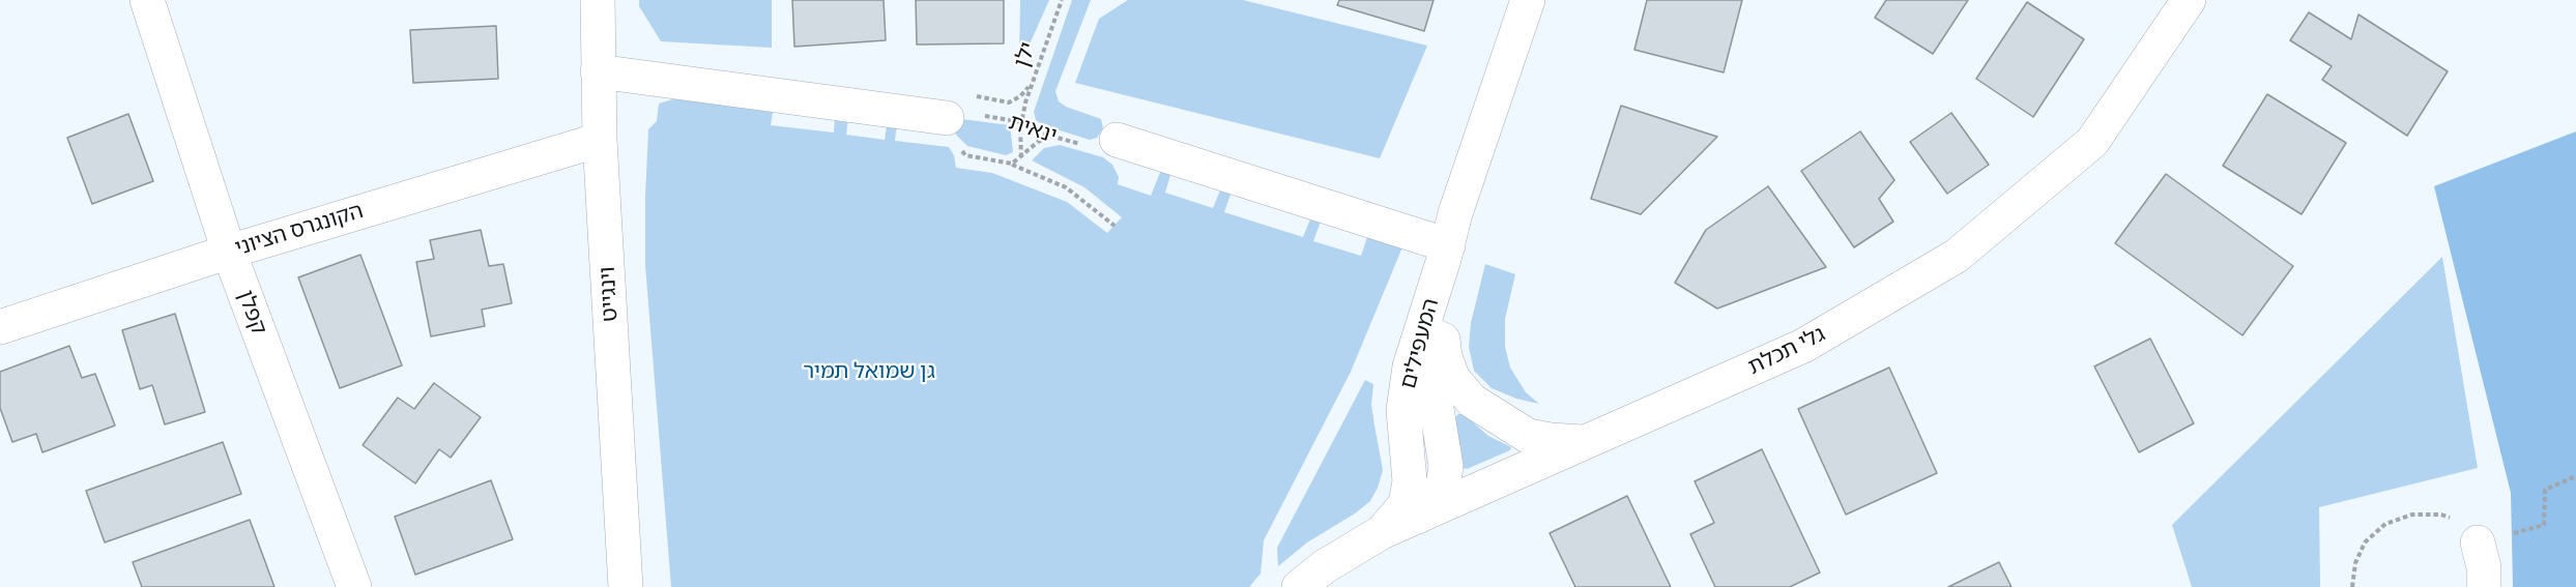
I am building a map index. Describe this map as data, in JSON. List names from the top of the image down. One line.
{"streets":{"street":["הקונגרס הציוני","וינגייט","קפלן","המעפילים","גלי תכלת"],"path":["ילן","ינאית"]},"crossings":[["ילן","ינאית"],["הקונגרס הציוני","וינגייט"],["הקונגרס הציוני","קפלן"],["המעפילים","גלי תכלת"]],"parks":["גן שמואל תמיר"]}
